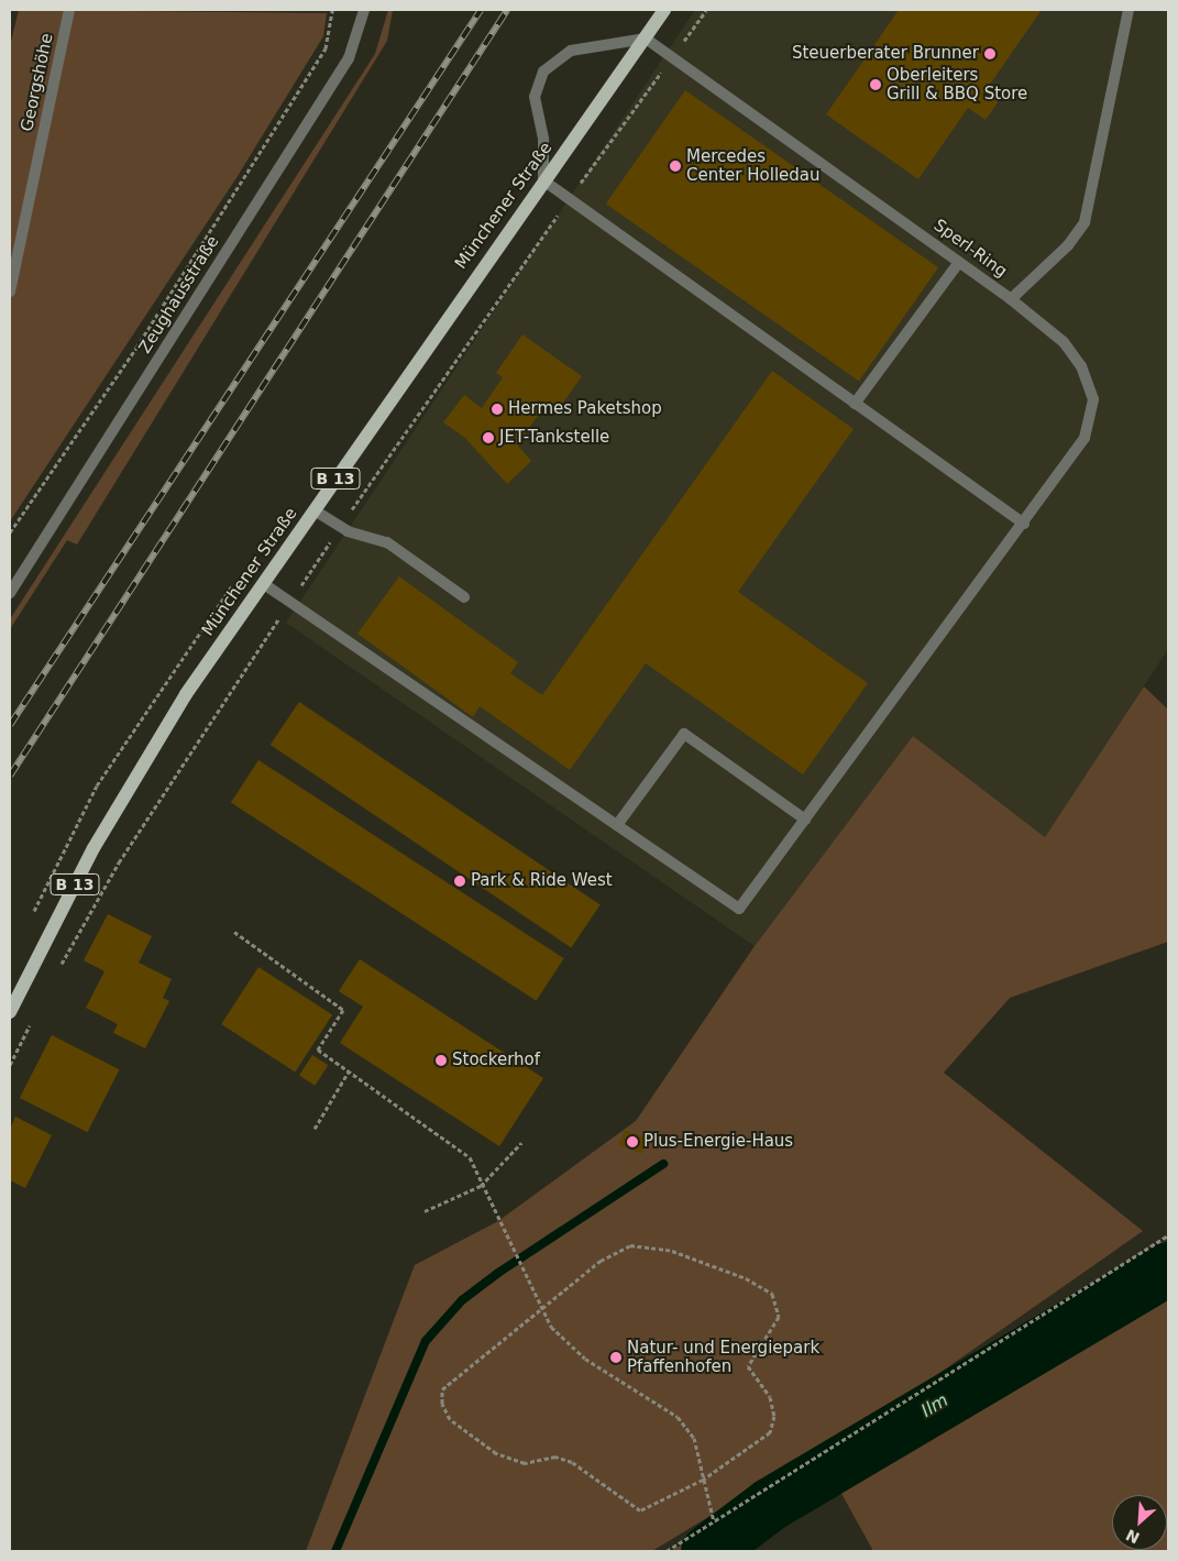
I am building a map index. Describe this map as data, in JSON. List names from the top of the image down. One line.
{"streets":{"main road":["Münchener Straße","B 13"],"street":["Georgshöhe","Sperl-Ring","Zeughausstraße"]},"crossings":[["Münchener Straße","Sperl-Ring"]],"water":["Ilm"],"places":["Steuerberater Brunner","Oberleiters Grill & BBQ Store","Mercedes Center Holledau","Hermes Paketshop","JET-Tankstelle","Park & Ride West","Stockerhof","Plus-Energie-Haus","Natur- und Energiepark Pfaffenhofen"],"north":"bottom left"}
